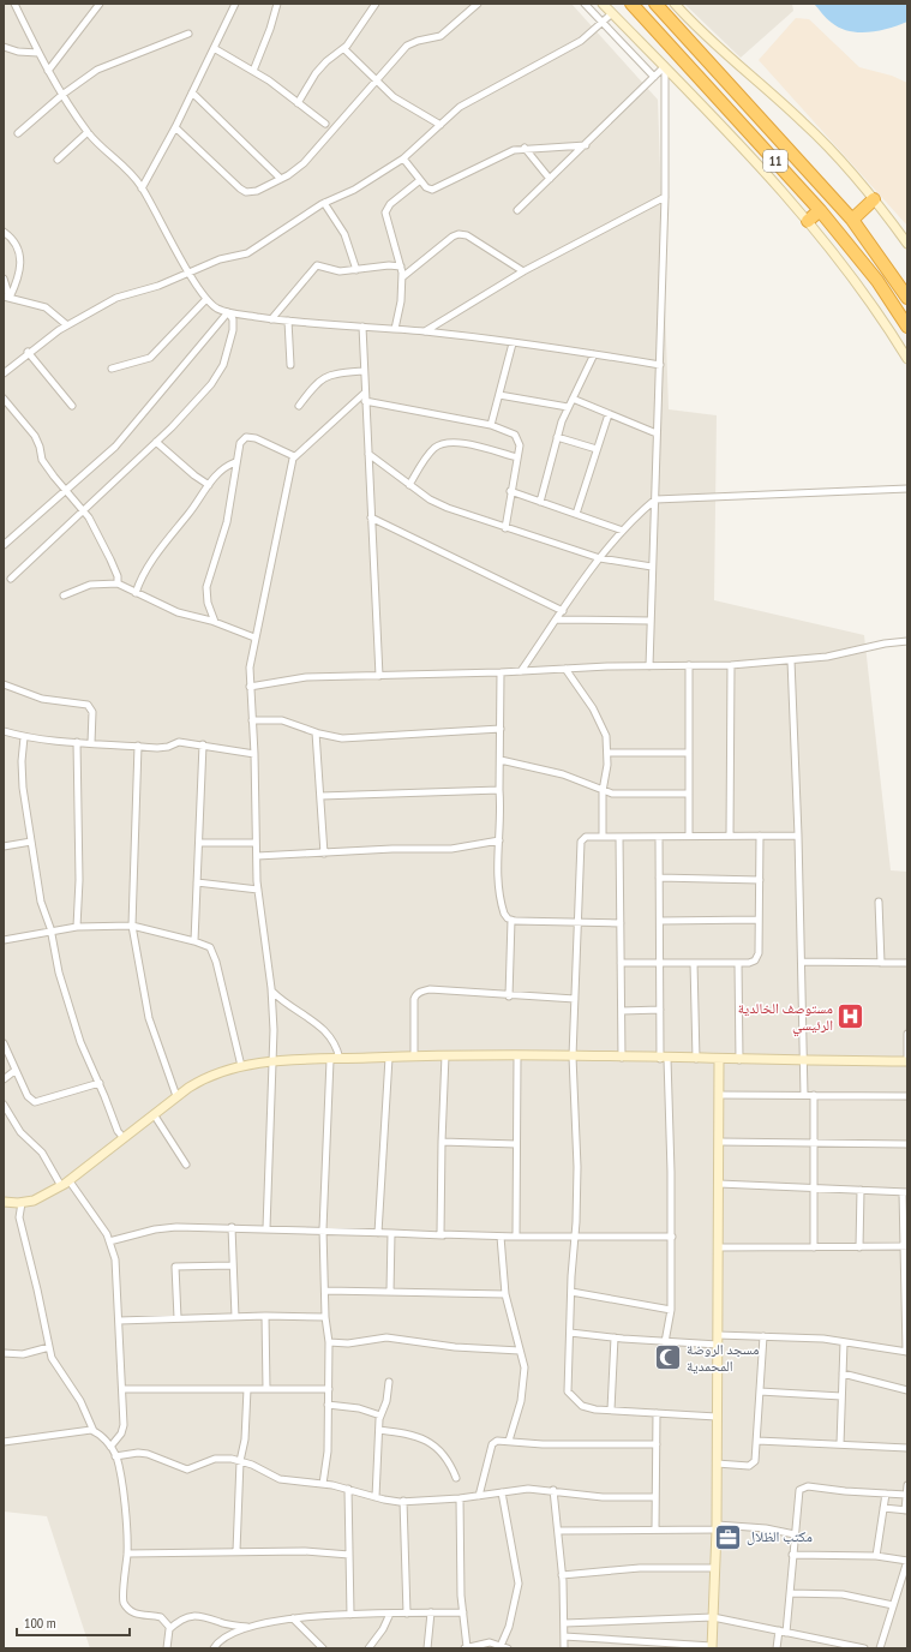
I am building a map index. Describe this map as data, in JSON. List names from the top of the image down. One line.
{"streets":{"highway":["11"]},"places":{"hospital":["مستوصف الخالدية الرئيسي"],"mosque":["مسجد الروضة المحمدية"],"office":["مكتب الظلال"]},"scale_bar":"100 m"}
